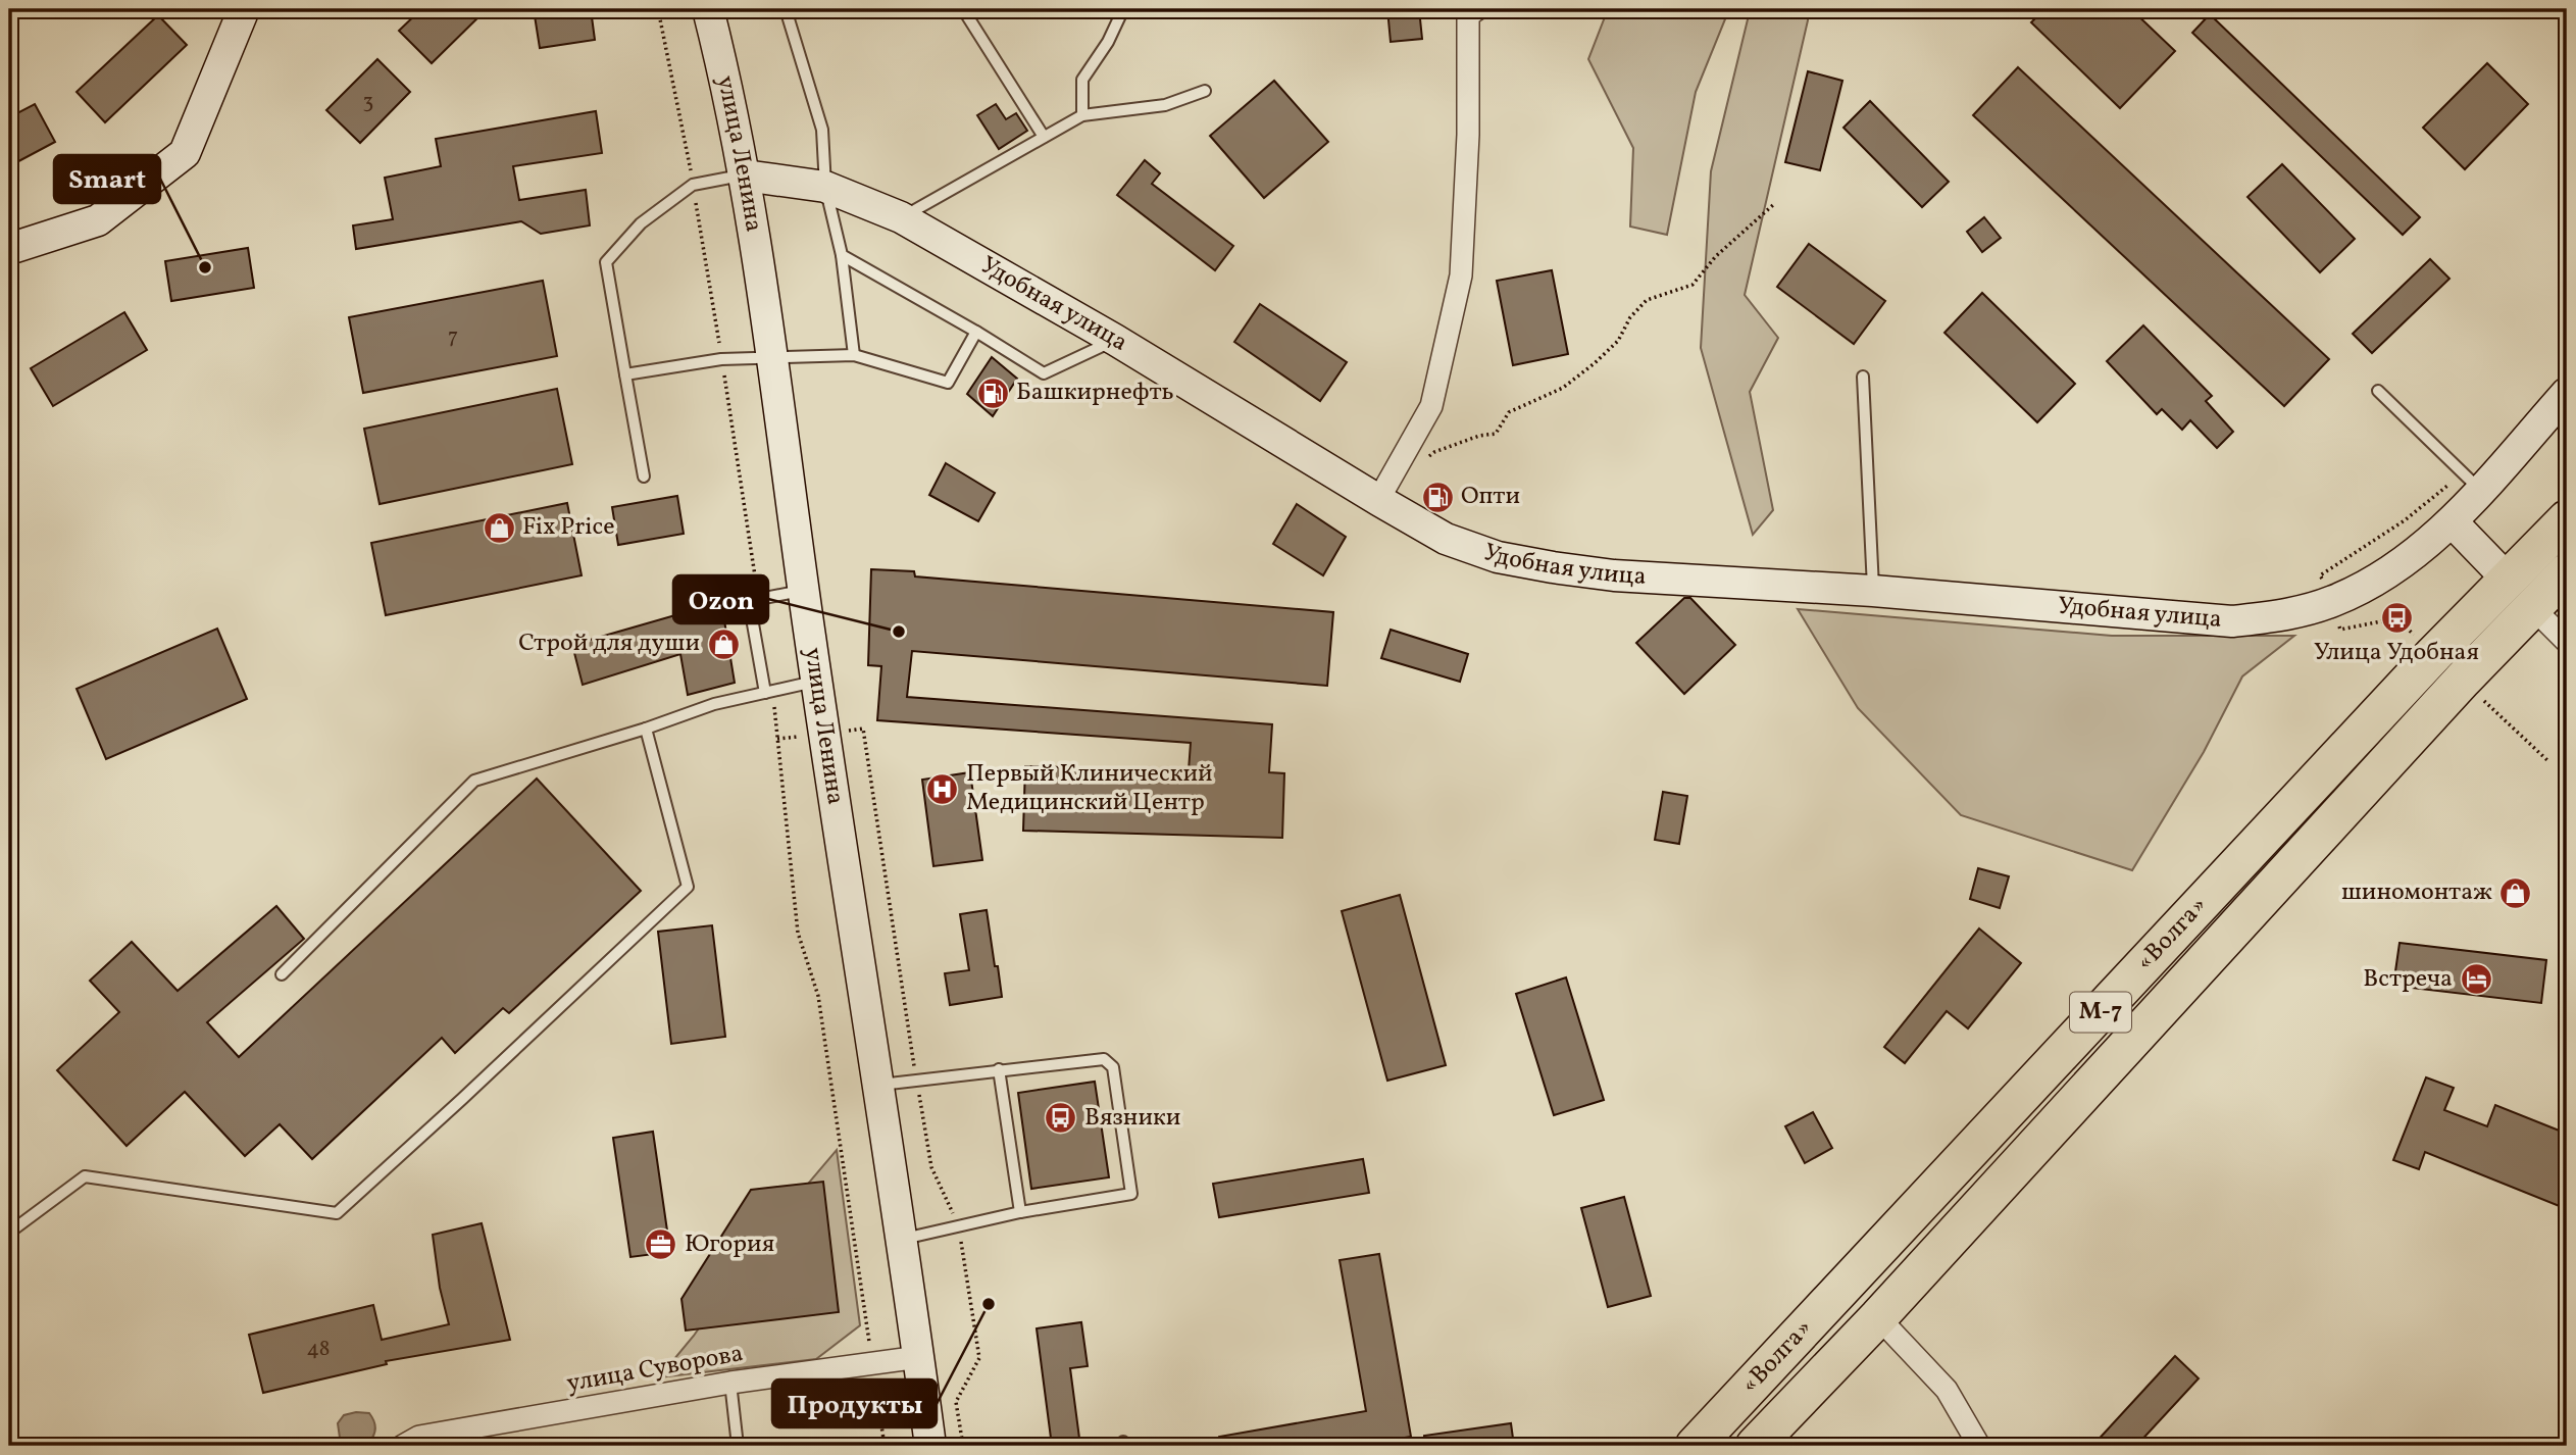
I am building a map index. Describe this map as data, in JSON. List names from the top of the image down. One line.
{"streets":{"highway":["«Волга»","М-7"],"main road":["улица Ленина","Удобная улица"],"street":["улица Суворова"]},"crossings":[["улица Ленина","Удобная улица"],["улица Ленина","улица Суворова"]],"places":{"other":["Smart","Ozon","Продукты"],"fuel station":["Башкирнефть","Опти"],"shop":["Fix Price","Строй для души","шиномонтаж"],"bus stop":["Улица Удобная","Вязники"],"hospital":["Первый Клинический Медицинский Центр"],"hotel":["Встреча"],"office":["Югория"]},"house_numbers":["3","7","48"]}
